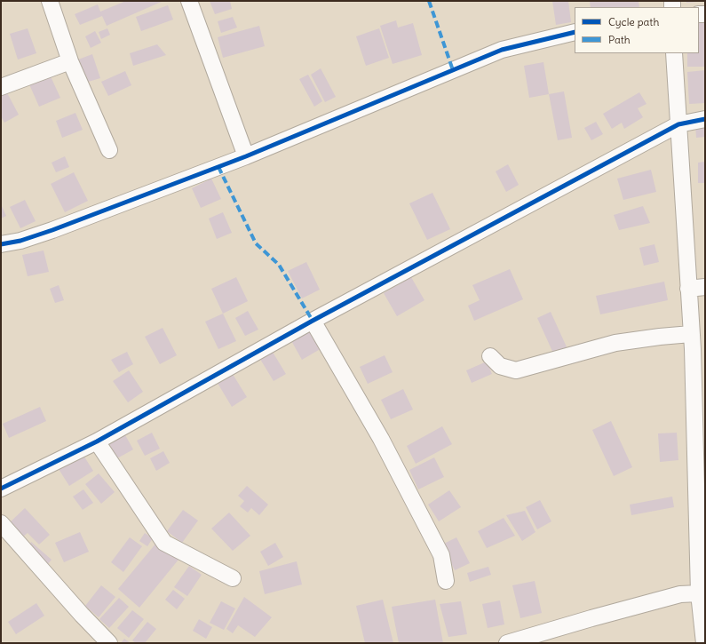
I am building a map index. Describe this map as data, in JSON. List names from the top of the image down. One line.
{"legend":["Cycle path","Path"]}
